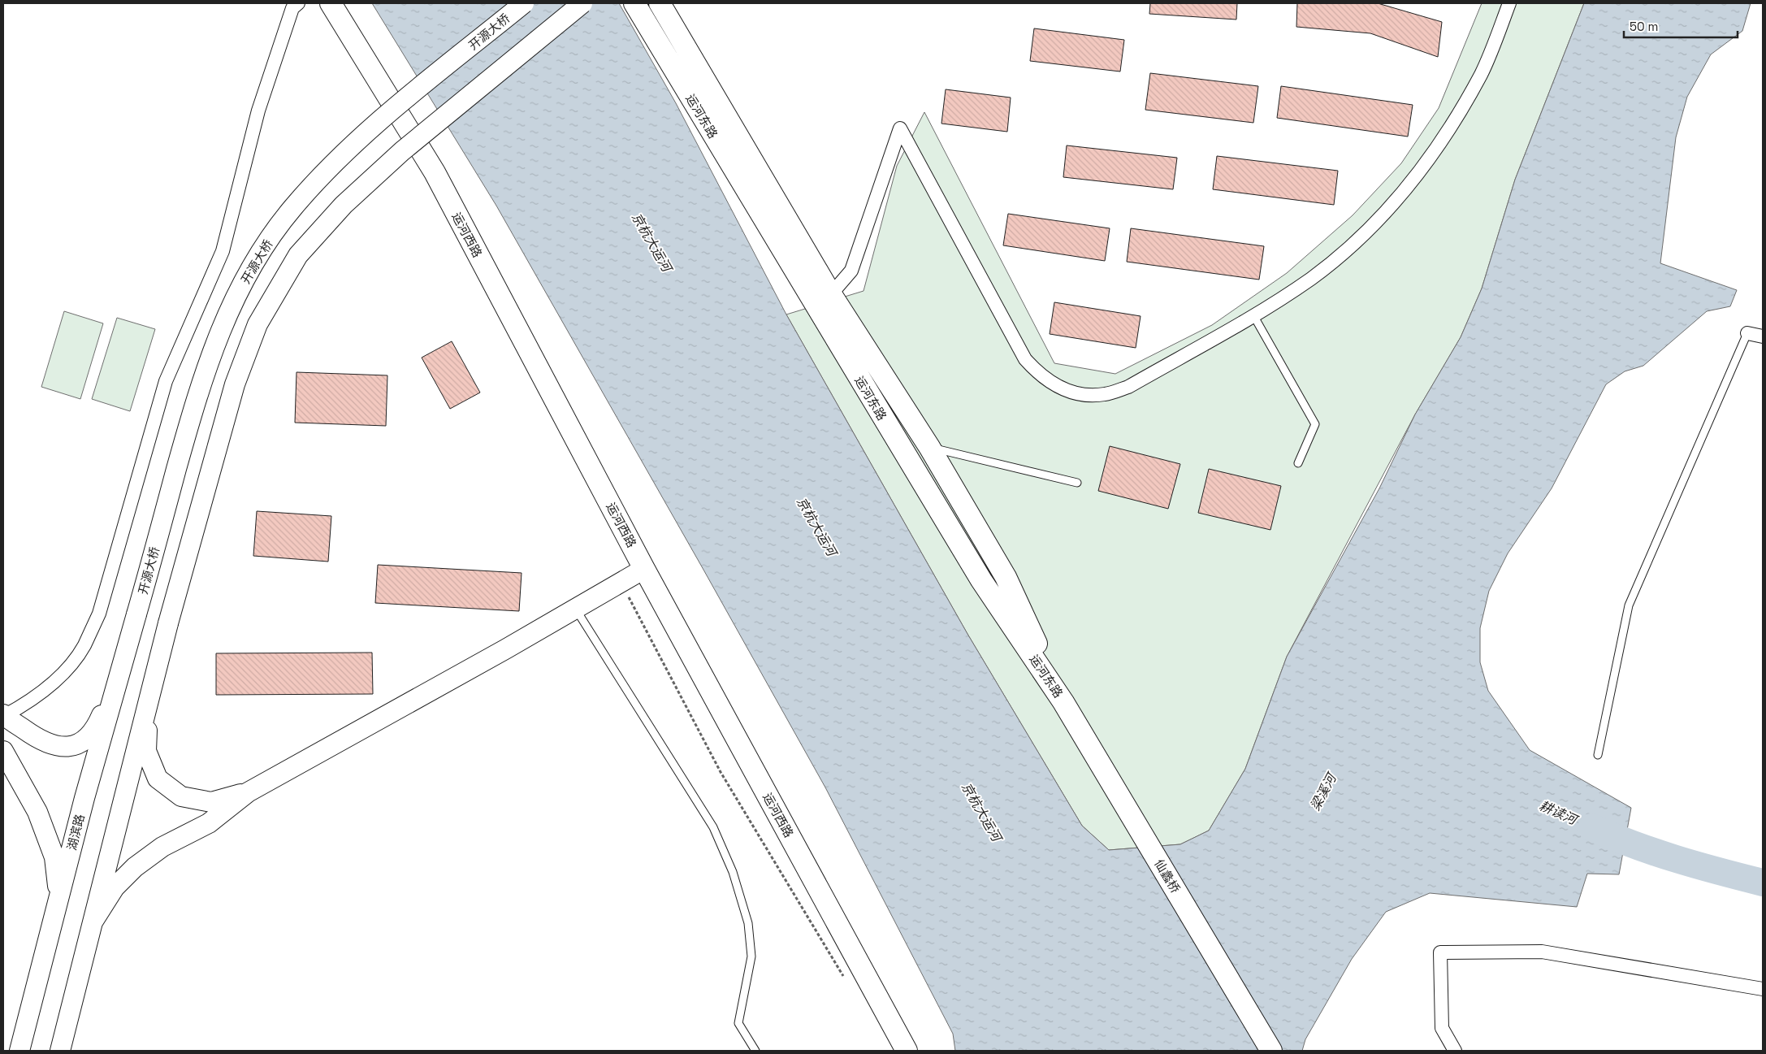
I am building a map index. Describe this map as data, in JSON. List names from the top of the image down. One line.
{"streets":{"main road":["开源大桥","运河东路","运河西路","湖滨路","仙蠡桥"]},"crossings":[["开源大桥","湖滨路"],["运河东路","仙蠡桥"]],"water":["京杭大运河","梁溪河","耕读河"],"scale_bar":"50 m"}
